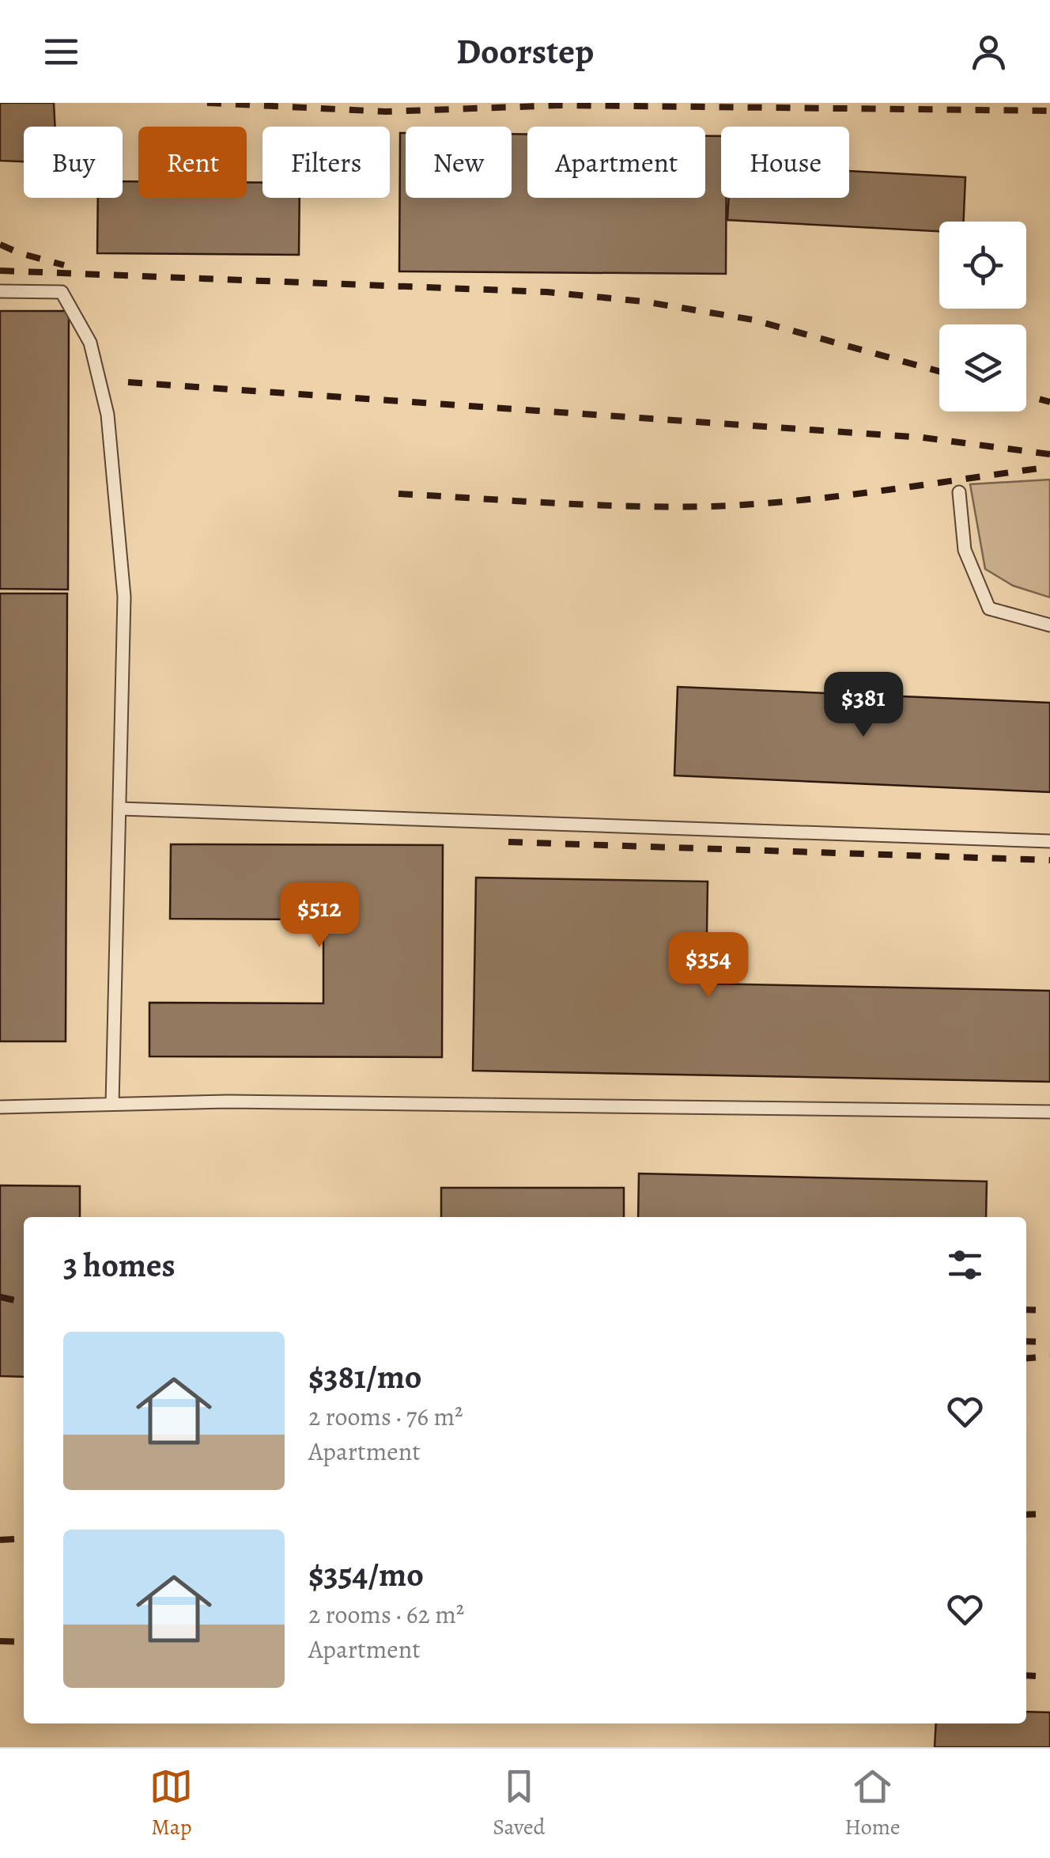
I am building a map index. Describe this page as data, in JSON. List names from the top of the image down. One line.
{"page":{"header":"Doorstep","chip":["Buy","Rent","Filters","New","Apartment","House"],"price":["$381","$512","$354"],"heading":"3 homes","list":[{"name":"$381/mo","note":"2 rooms · 76 m² · Apartment"},{"name":"$354/mo","note":"2 rooms · 62 m² · Apartment"}],"tabs":["Map","Saved","Home"]}}
